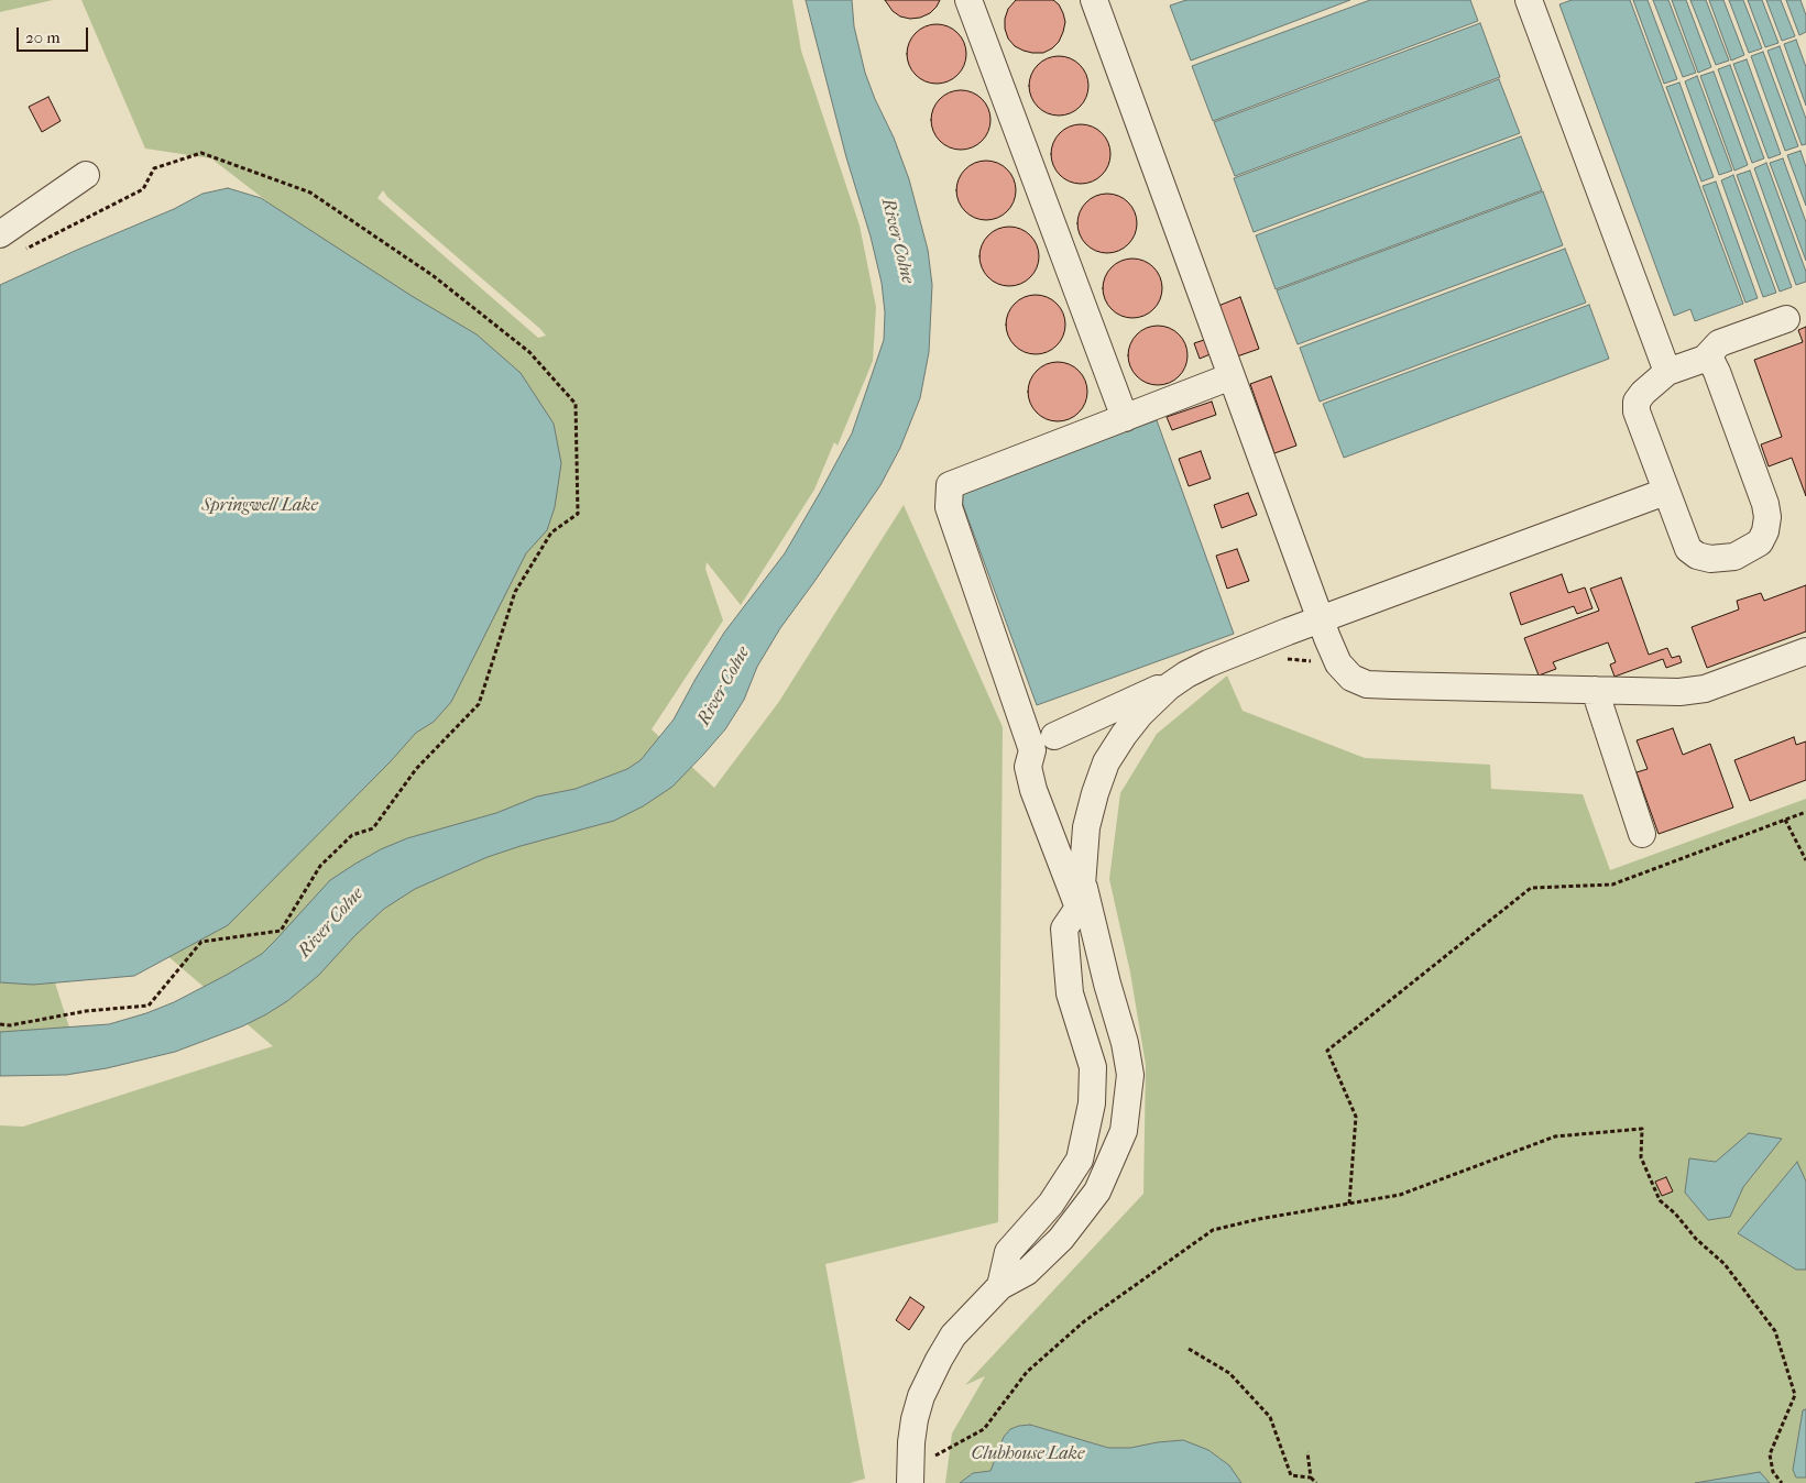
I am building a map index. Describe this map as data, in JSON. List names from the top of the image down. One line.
{"water":["River Colne","Springwell Lake","Clubhouse Lake"],"scale_bar":"20 m"}
